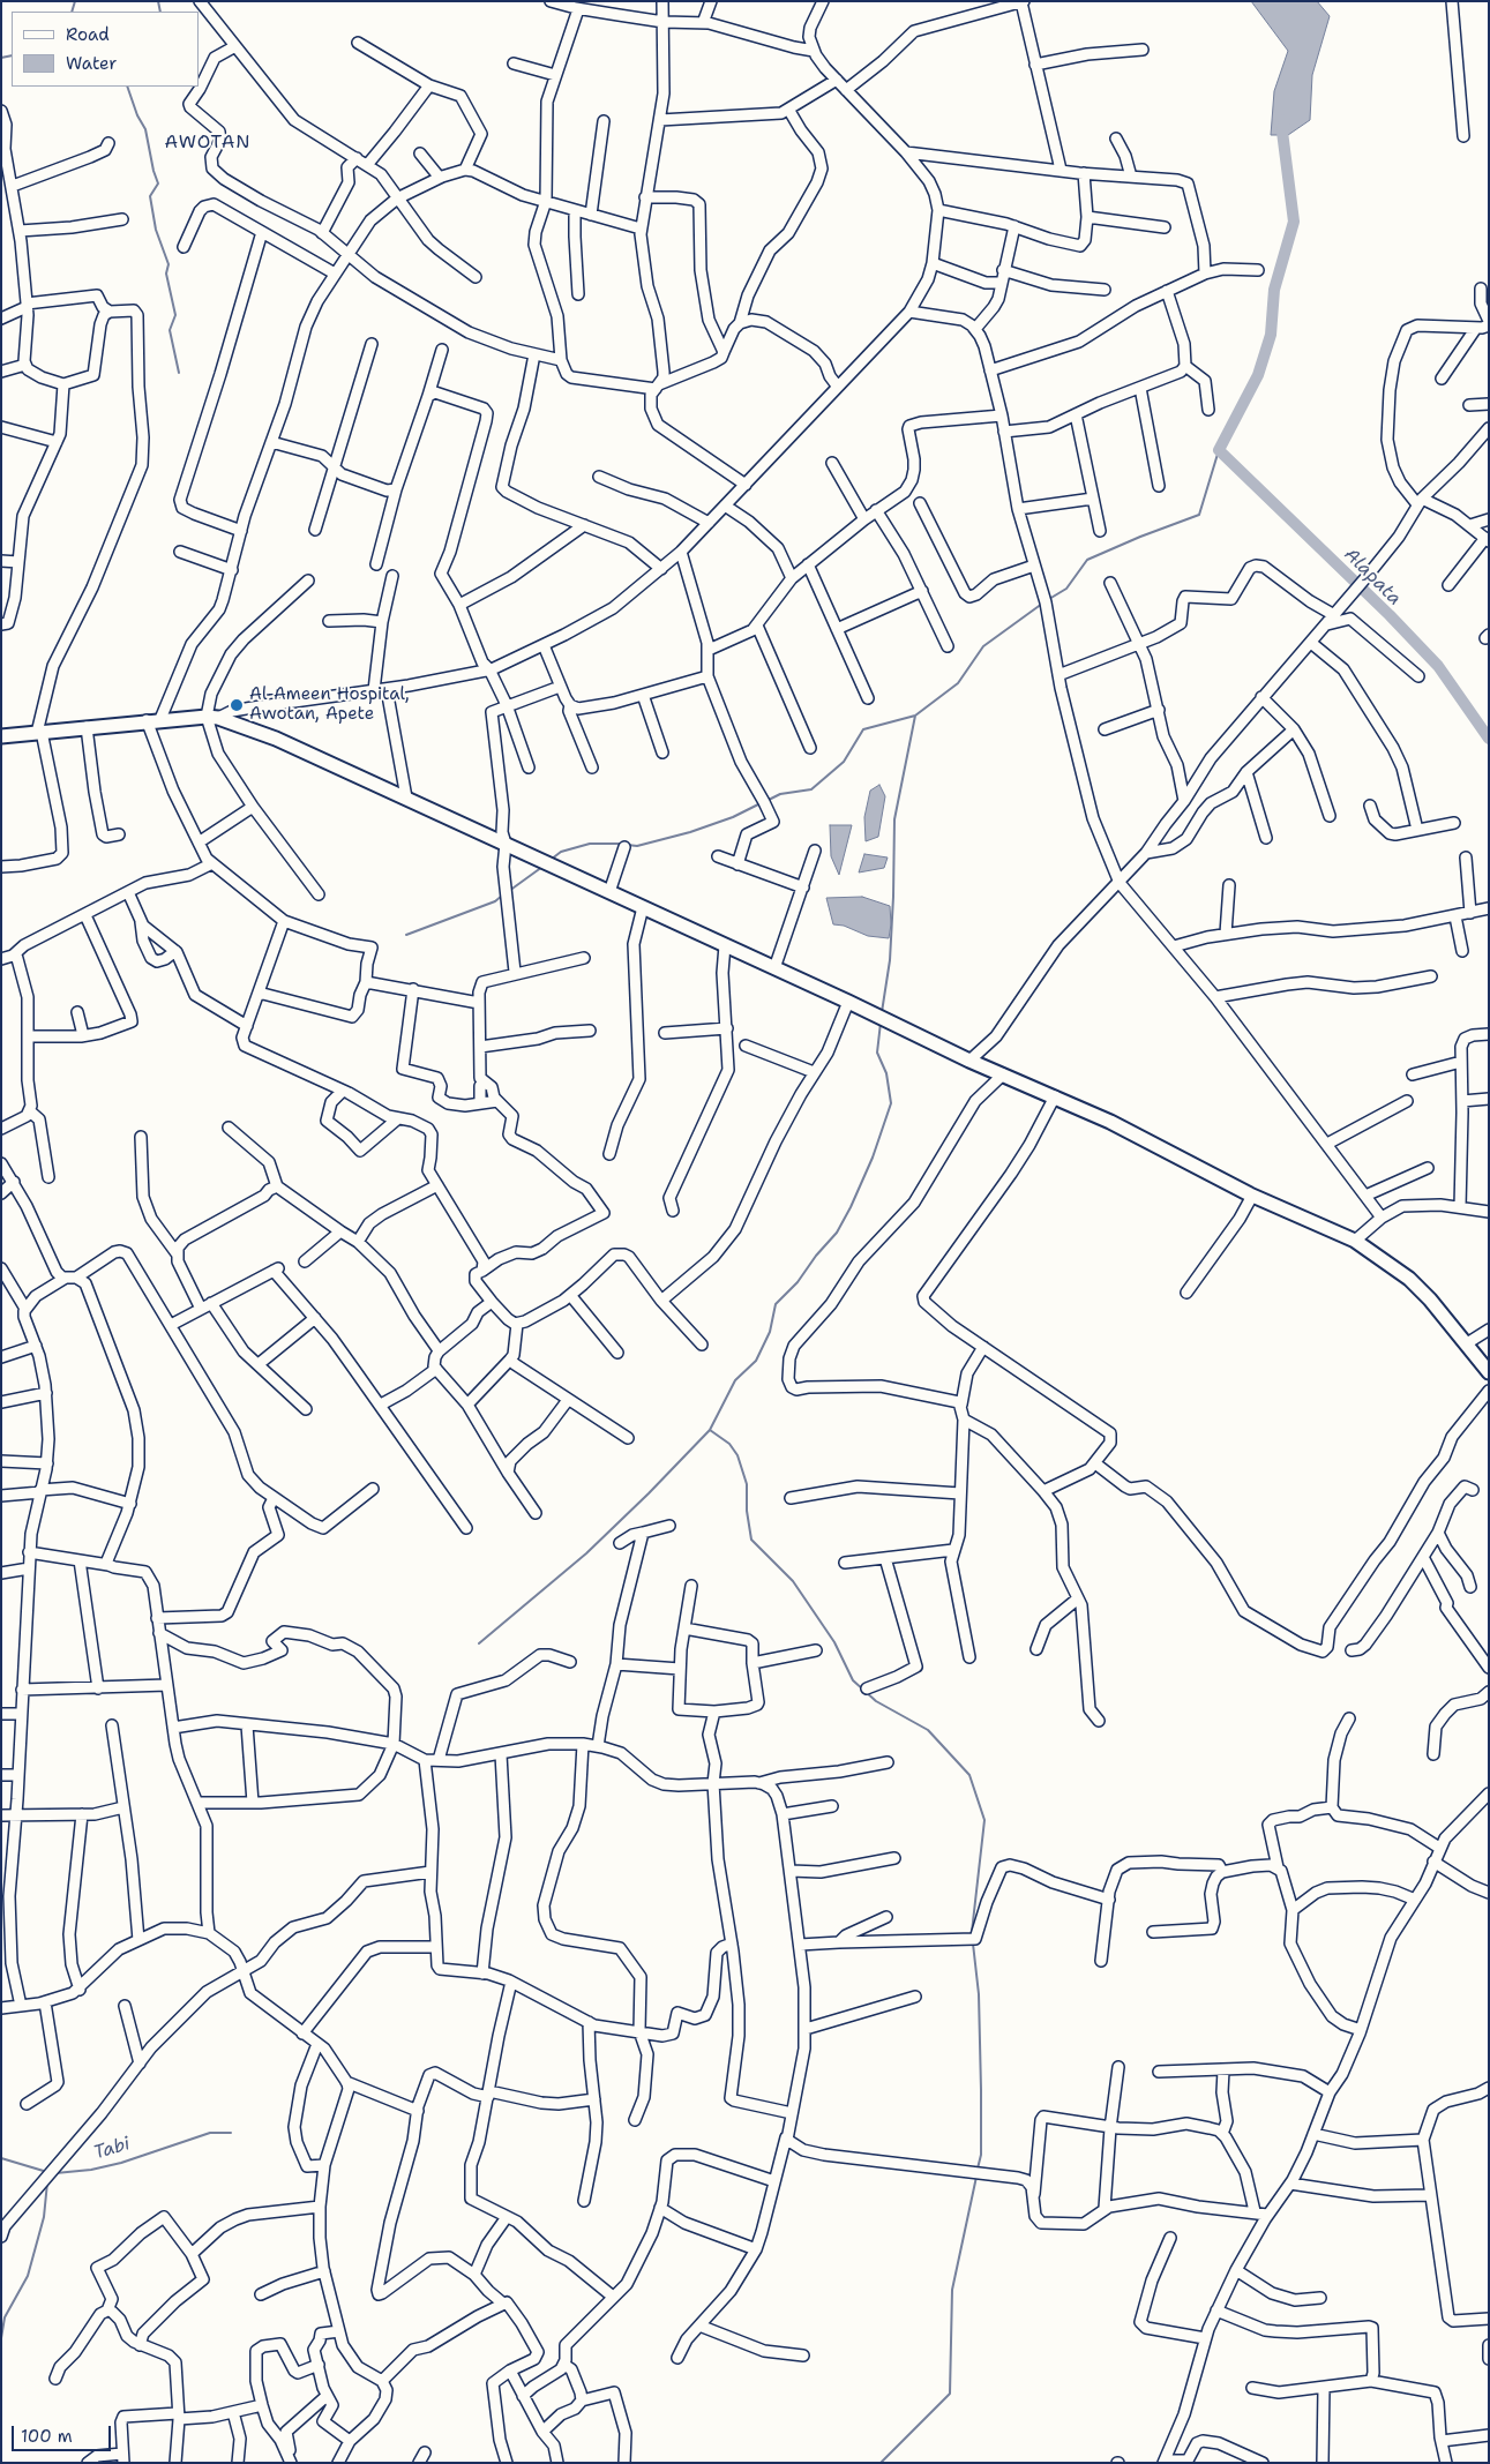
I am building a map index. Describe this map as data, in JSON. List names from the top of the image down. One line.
{"districts":["AWOTAN"],"water":["Alapata","Tabi"],"places":["Al-Ameen Hospital, Awotan, Apete"],"legend":["Road","Water"],"scale_bar":"100 m"}
